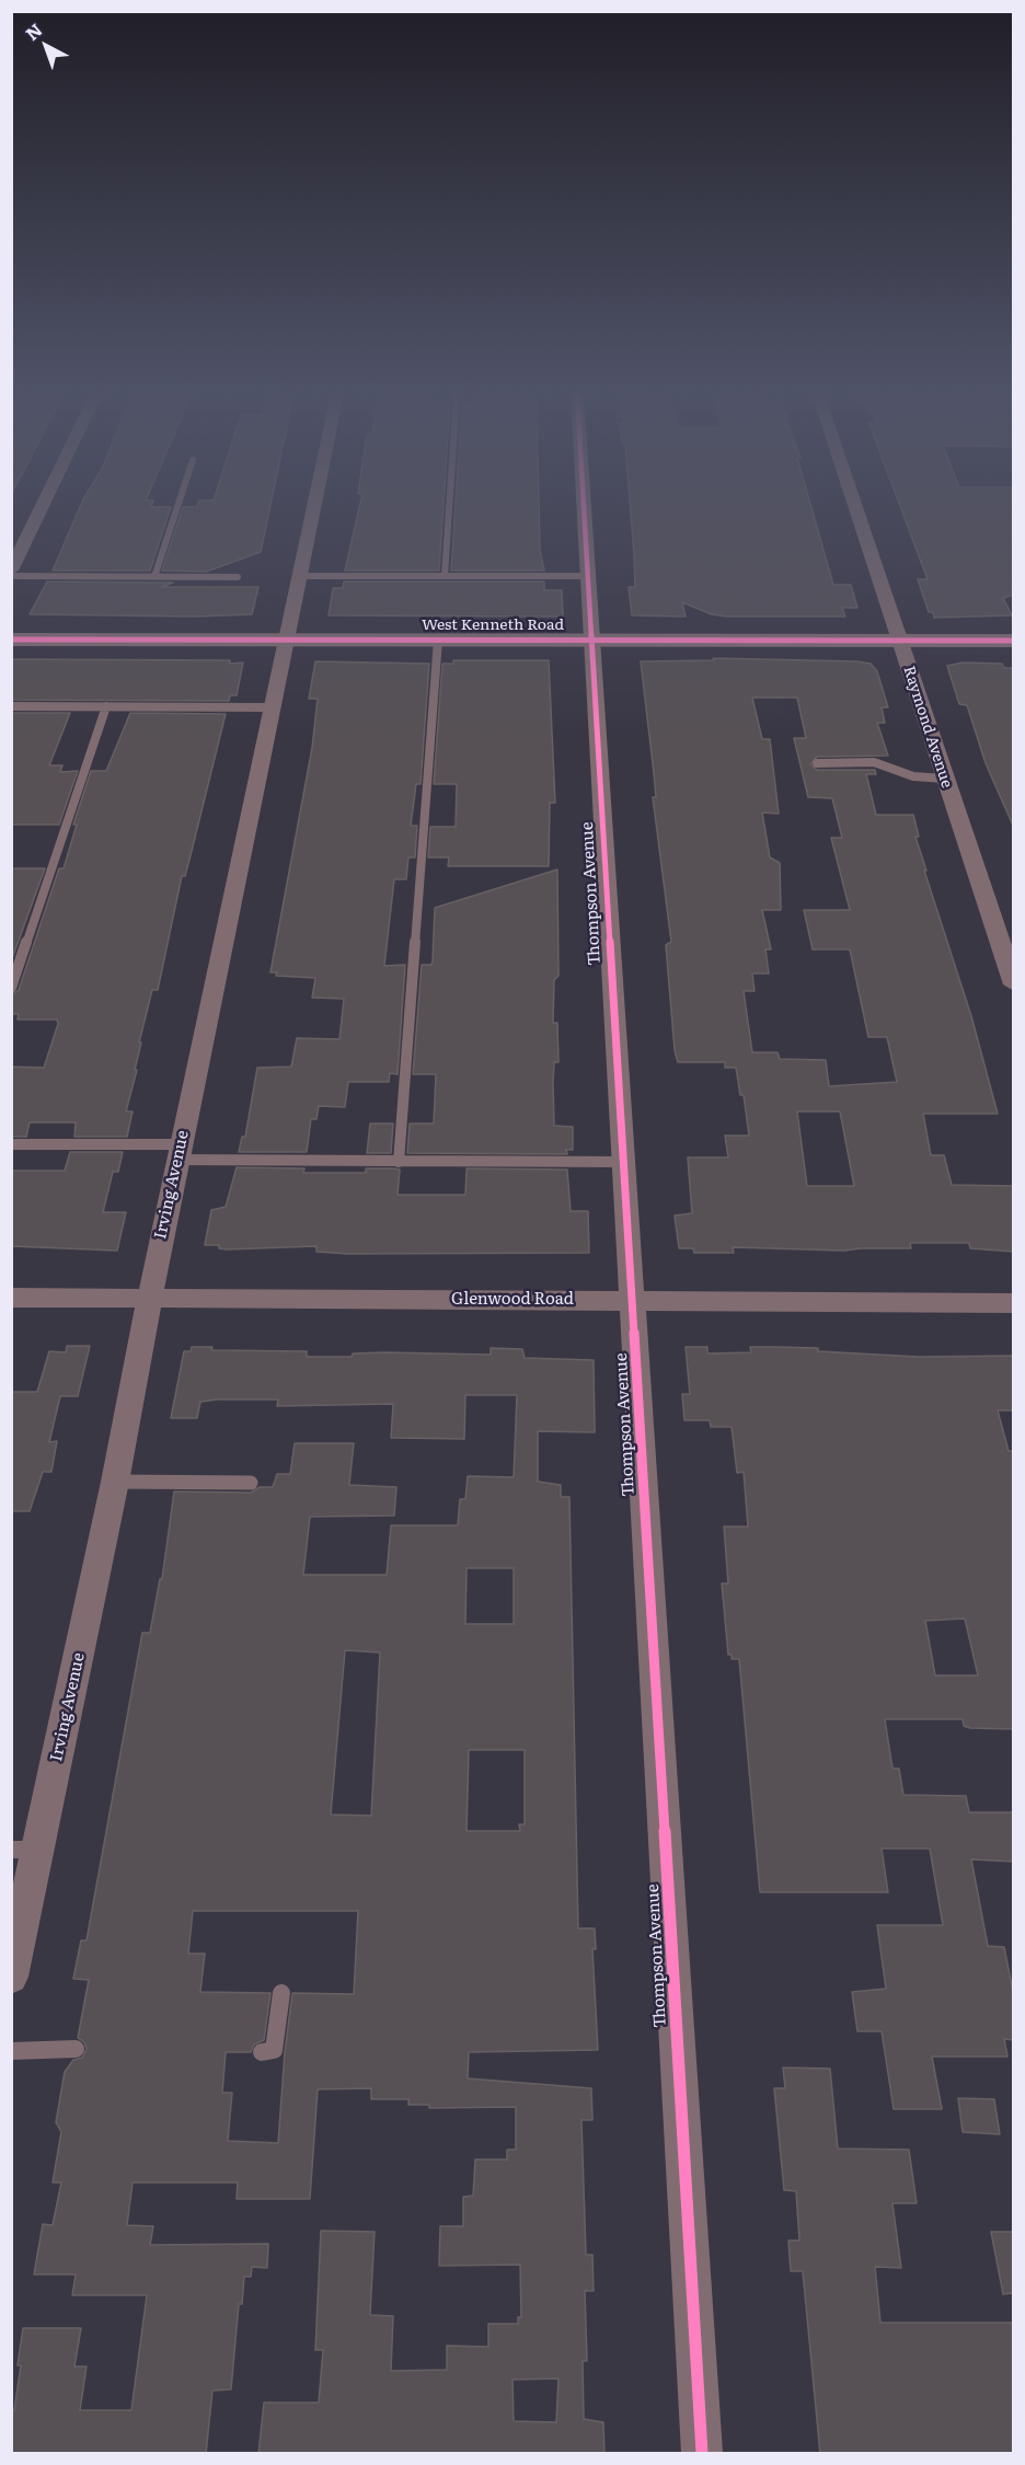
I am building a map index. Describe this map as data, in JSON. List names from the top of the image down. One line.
{"streets":{"street":["West Kenneth Road","Raymond Avenue","Thompson Avenue","Irving Avenue","Glenwood Road"]},"crossings":[["West Kenneth Road","Raymond Avenue"],["West Kenneth Road","Thompson Avenue"],["West Kenneth Road","Irving Avenue"],["Thompson Avenue","Glenwood Road"],["Irving Avenue","Glenwood Road"]],"north":"top left"}
